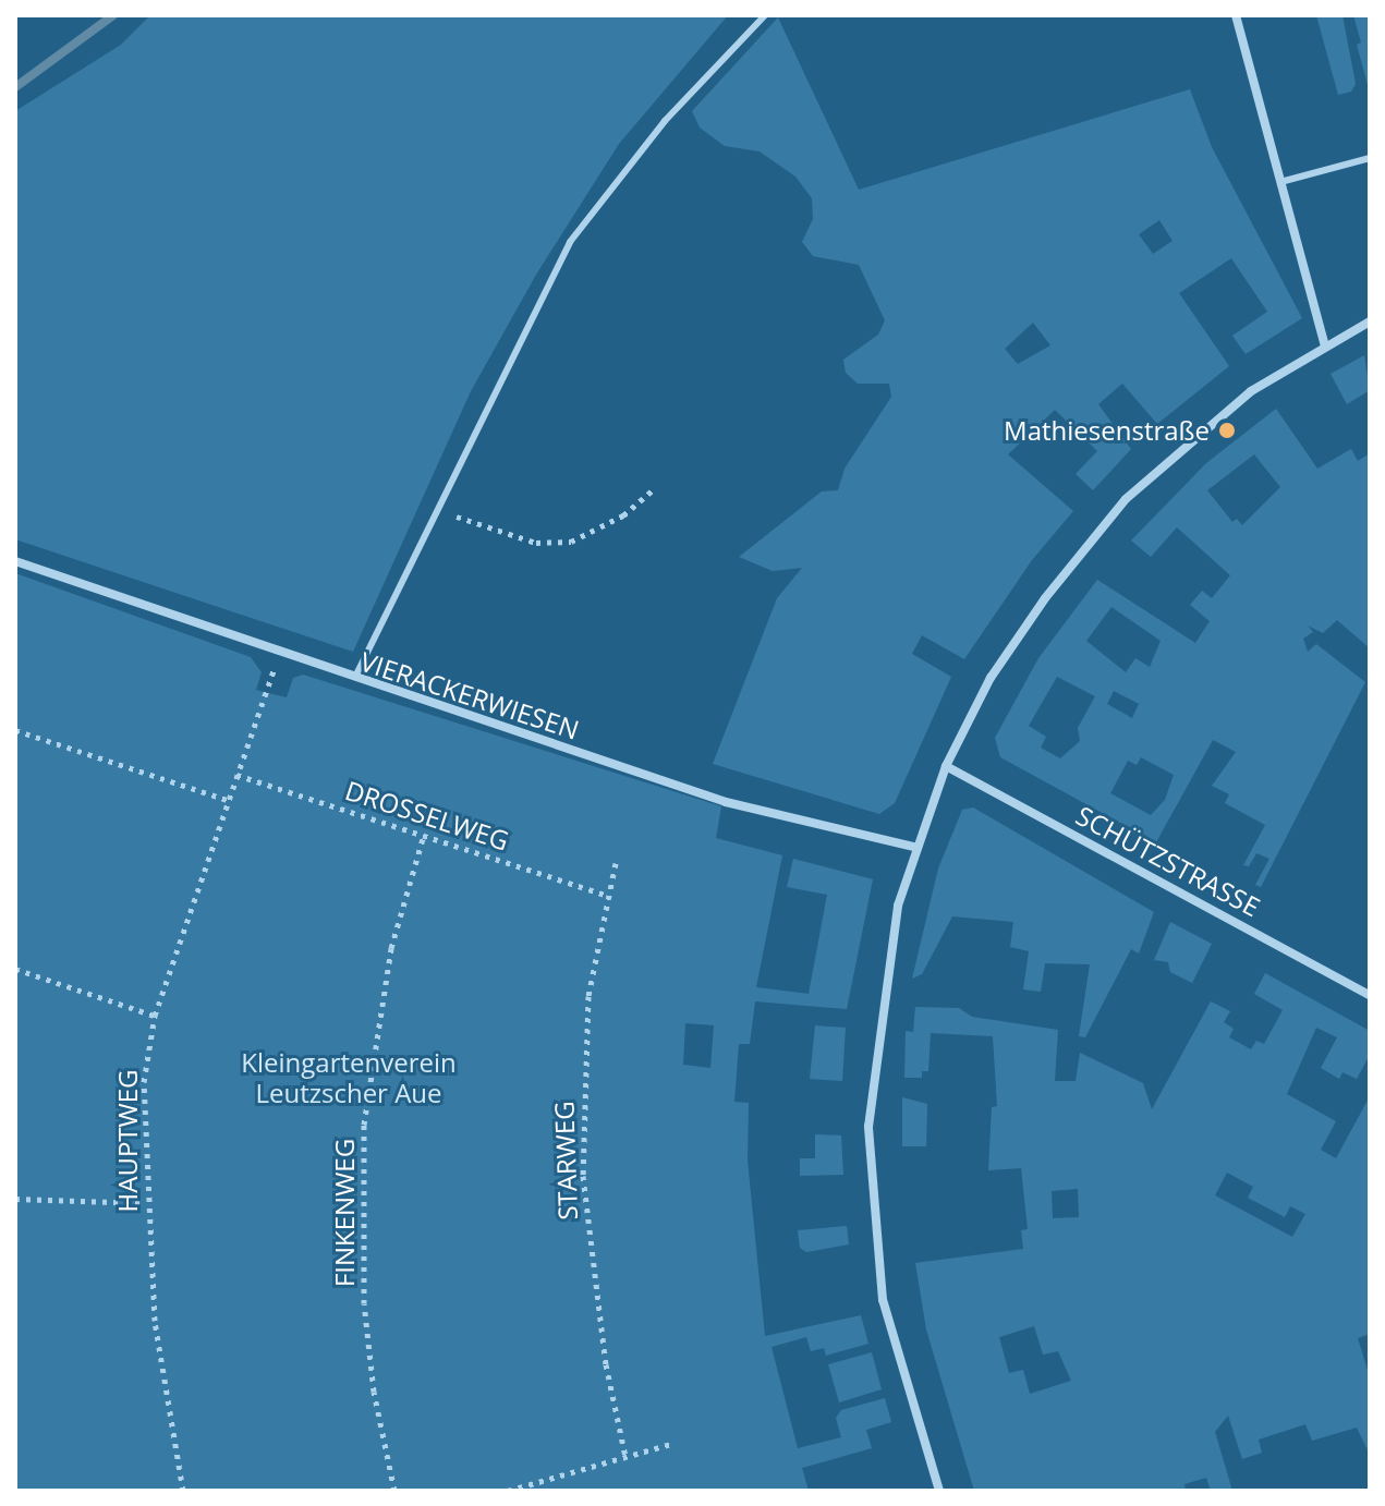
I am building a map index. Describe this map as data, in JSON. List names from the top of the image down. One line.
{"streets":{"street":["VIERACKERWIESEN","SCHÜTZSTRASSE"],"path":["DROSSELWEG","HAUPTWEG","STARWEG","FINKENWEG"]},"crossings":[["VIERACKERWIESEN","HAUPTWEG"],["DROSSELWEG","HAUPTWEG"],["DROSSELWEG","STARWEG"],["DROSSELWEG","FINKENWEG"]],"parks":["Kleingartenverein Leutzscher Aue"],"places":["Mathiesenstraße"]}
